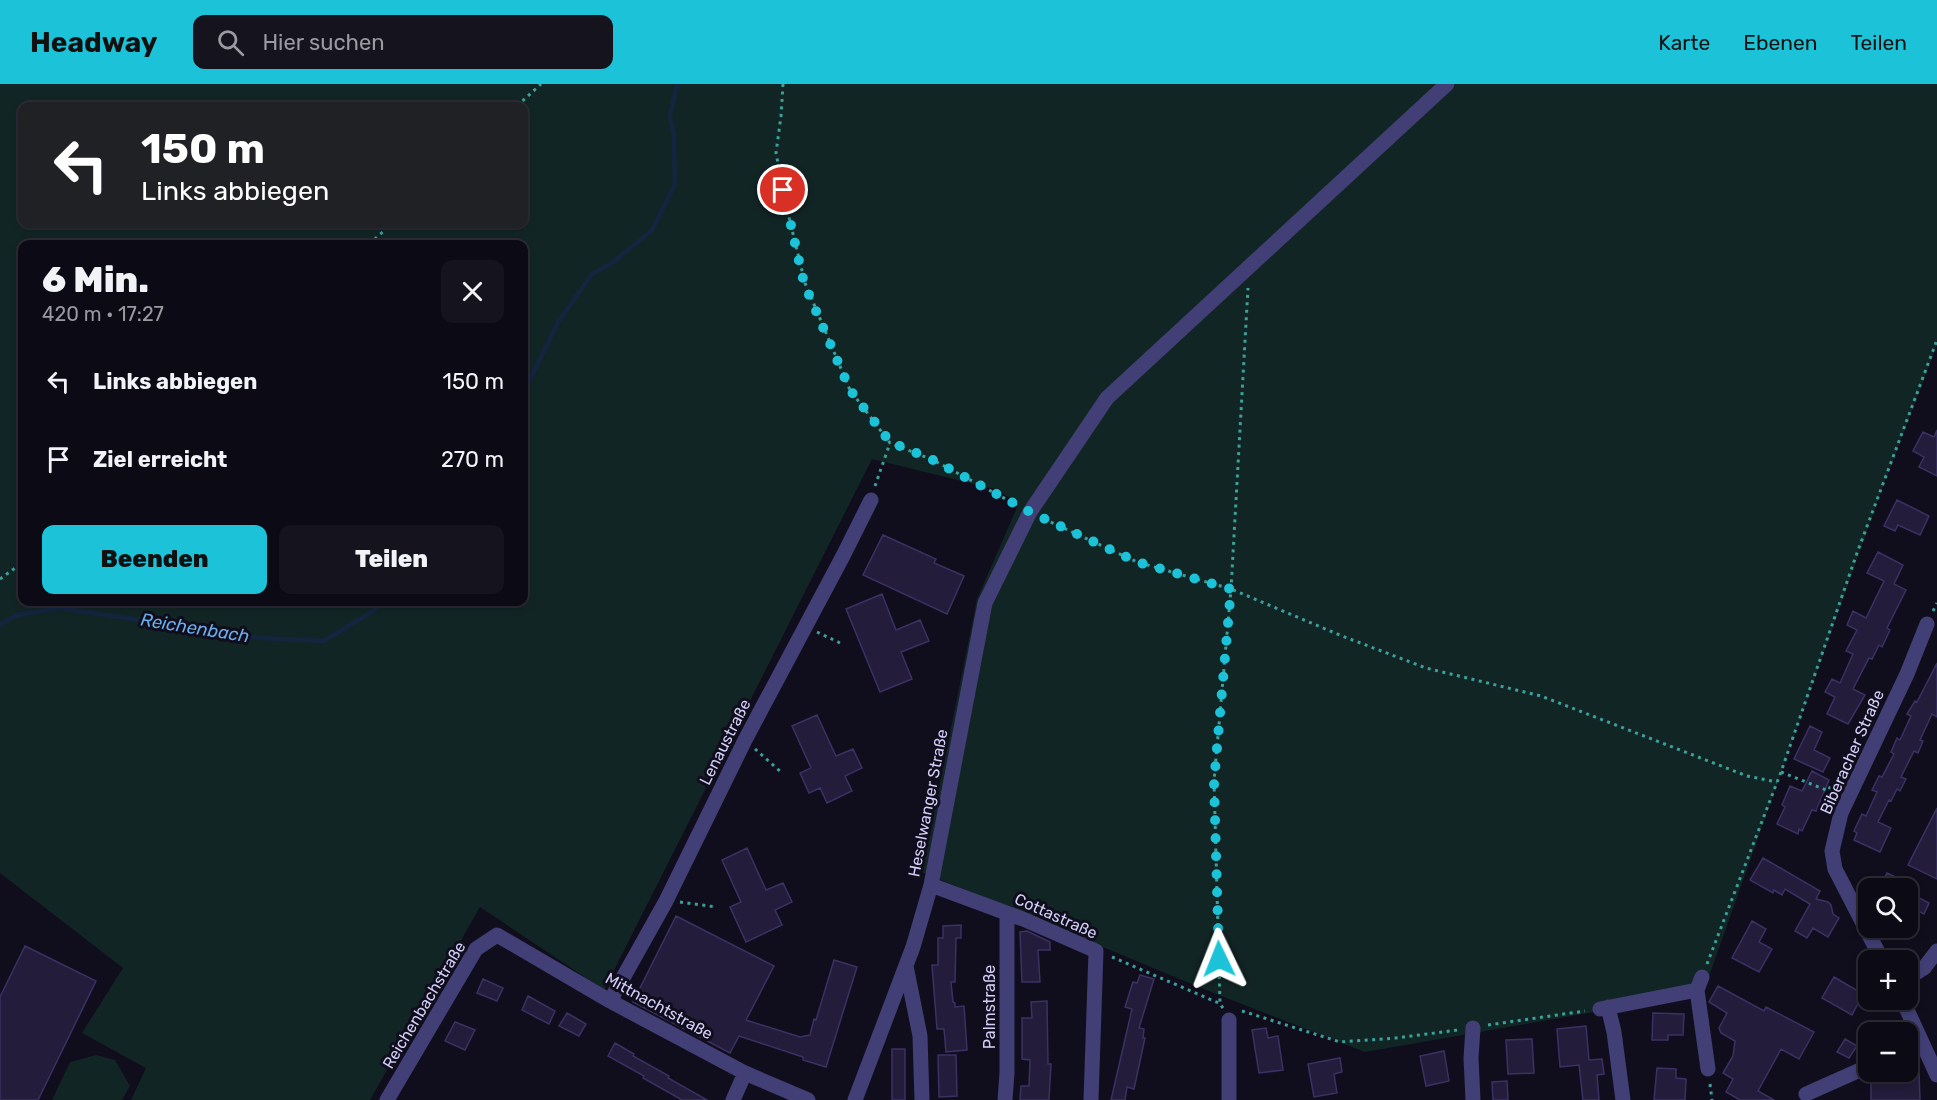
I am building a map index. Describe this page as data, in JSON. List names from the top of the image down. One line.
{"streets":{"street":["Lenaustraße","Biberacher Straße","Heselwanger Straße","Cottastraße","Reichenbachstraße","Mittnachtstraße","Palmstraße"]},"crossings":[["Lenaustraße","Mittnachtstraße"],["Heselwanger Straße","Cottastraße"],["Cottastraße","Palmstraße"],["Reichenbachstraße","Mittnachtstraße"]],"water":["Reichenbach"],"page":{"header":"Headway","search":"Hier suchen","nav":["Karte","Ebenen","Teilen"],"turn":["150 m","Links abbiegen"],"heading":["6 Min.","420 m · 17:27"],"list":[{"name":"Links abbiegen","value":"150 m"},{"name":"Ziel erreicht","value":"270 m"}],"buttons":["Beenden","Teilen"],"map_buttons":["+","−"]}}
